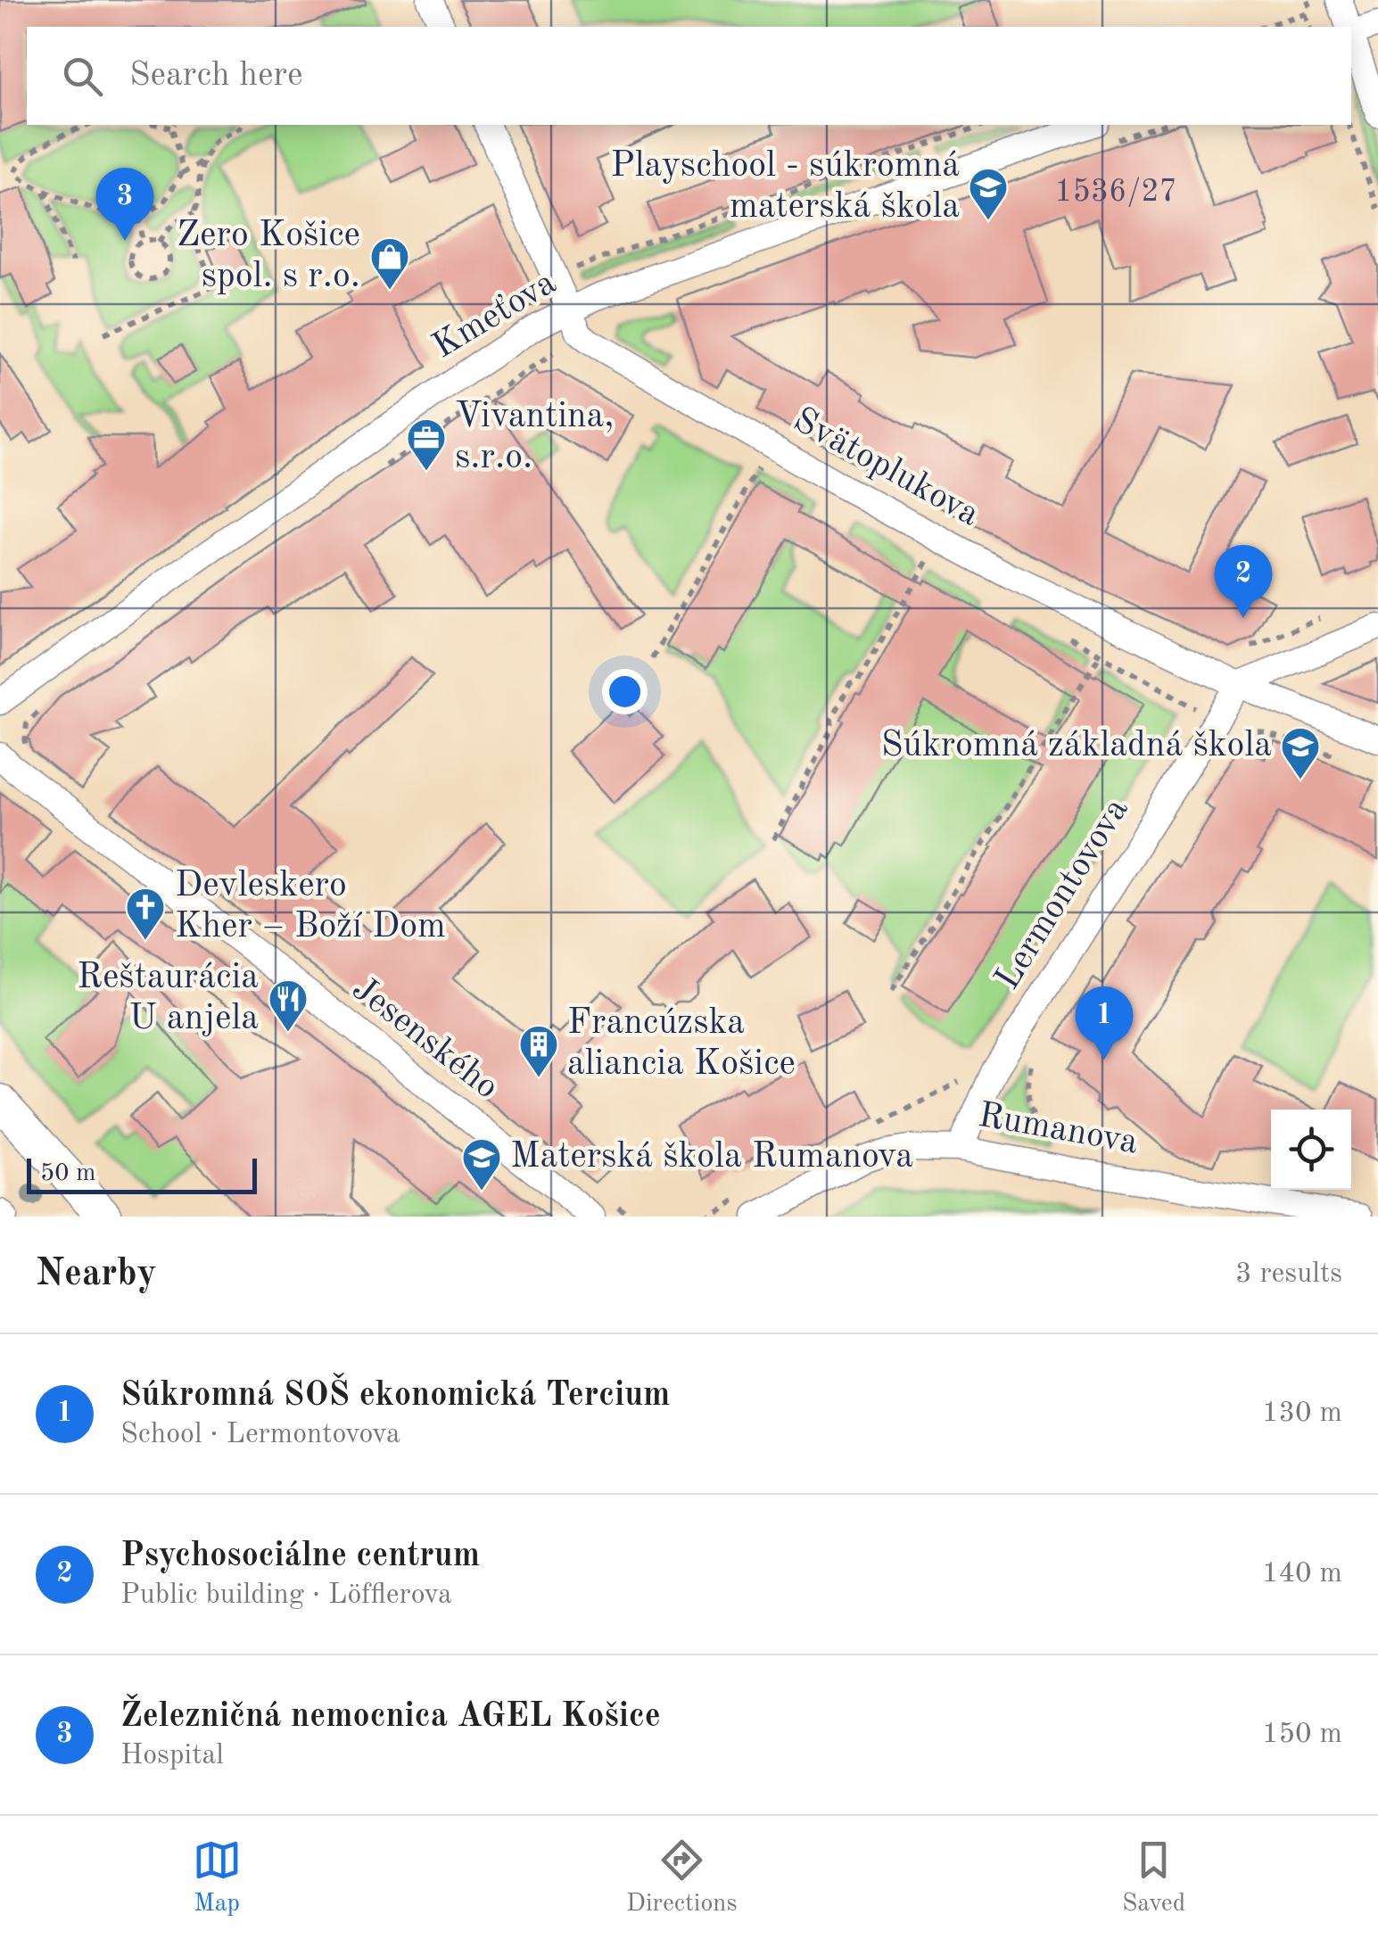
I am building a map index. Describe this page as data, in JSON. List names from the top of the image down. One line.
{"streets":{"street":["Kmeťova","Svätoplukova","Lermontovova","Jesenského","Rumanova"]},"crossings":[["Kmeťova","Svätoplukova"],["Svätoplukova","Lermontovova"],["Lermontovova","Rumanova"]],"places":{"school or university":["Playschool - súkromná materská škola","Súkromná základná škola","Materská škola Rumanova"],"shop":["Zero Košice spol. s r.o."],"office":["Vivantina, s.r.o."],"church":["Devleskero Kher – Boží Dom"],"restaurant":["Reštaurácia U anjela"],"building":["Francúzska aliancia Košice"]},"house_numbers":["1536/27"],"scale_bar":"50 m","page":{"search":"Search here","pins":["3","2","1"],"scale":"50 m","heading":["Nearby","3 results"],"list":[{"mark":"1","name":"Súkromná SOŠ ekonomická Tercium","note":"School · Lermontovova","value":"130 m"},{"mark":"2","name":"Psychosociálne centrum","note":"Public building · Löfflerova","value":"140 m"},{"mark":"3","name":"Železničná nemocnica AGEL Košice","note":"Hospital","value":"150 m"}],"nav":["Map","Directions","Saved"]}}
